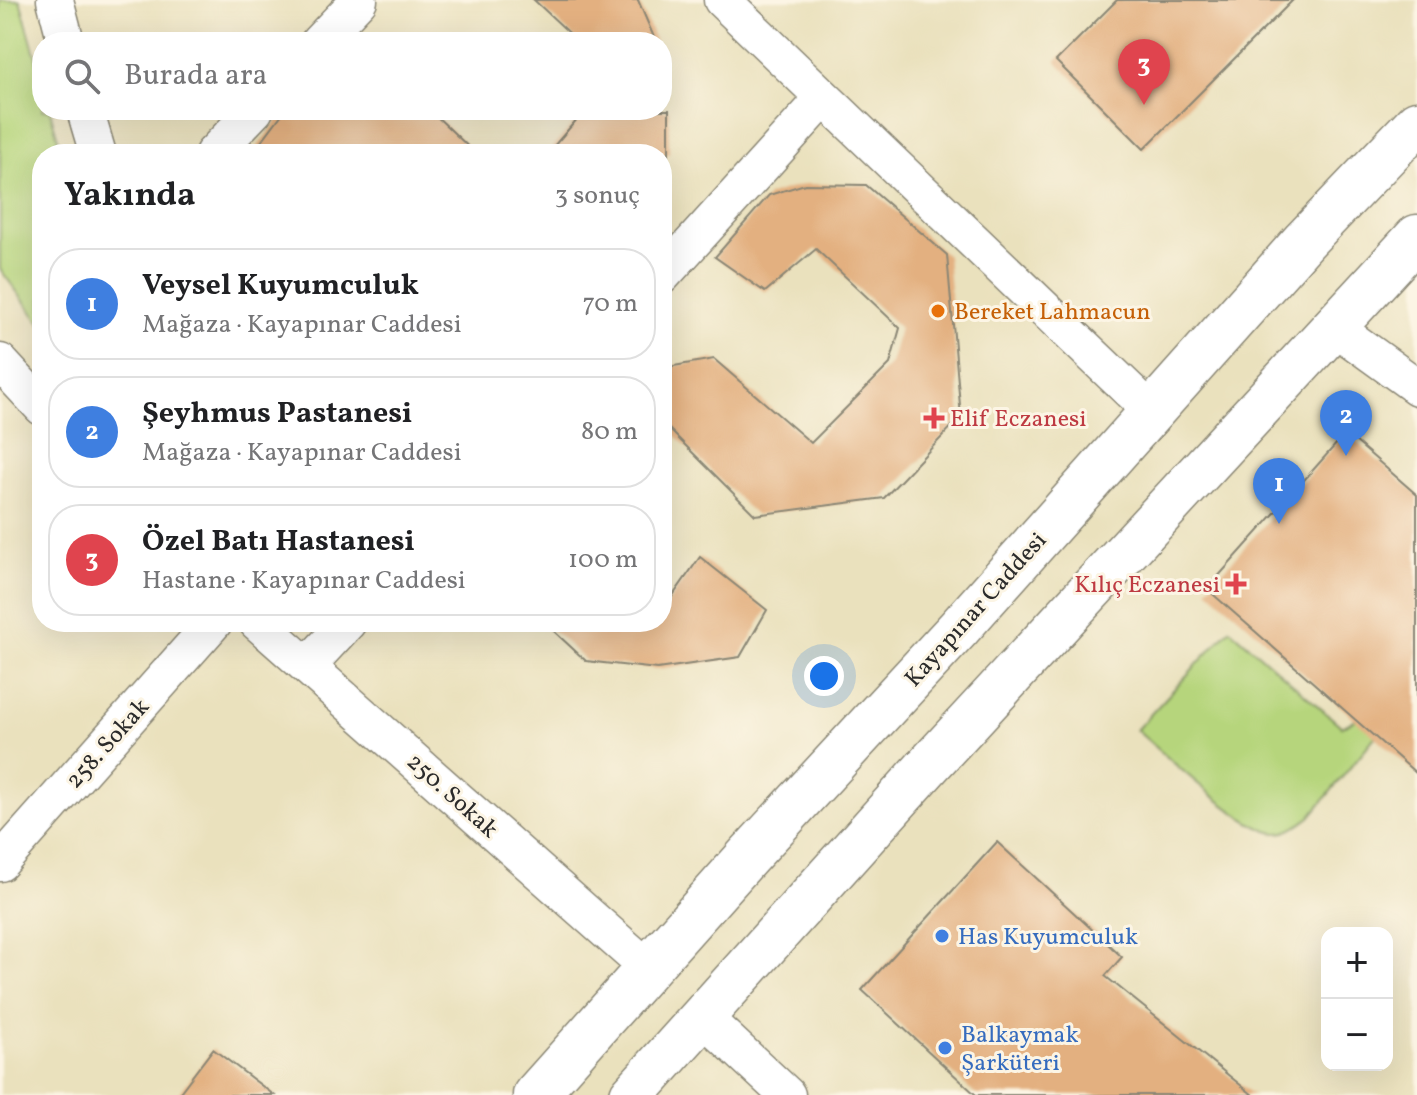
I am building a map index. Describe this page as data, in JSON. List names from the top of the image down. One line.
{"streets":{"main road":["Kayapınar Caddesi"],"street":["258. Sokak","250. Sokak"]},"crossings":[["Kayapınar Caddesi","250. Sokak"]],"places":{"other":["Bereket Lahmacun","Has Kuyumculuk","Balkaymak Şarküteri"],"health":["Elif Eczanesi","Kılıç Eczanesi"]},"page":{"search":"Burada ara","pins":["3","2","1"],"heading":["Yakında","3 sonuç"],"list":[{"mark":"1","name":"Veysel Kuyumculuk","note":"Mağaza · Kayapınar Caddesi","value":"70 m"},{"mark":"2","name":"Şeyhmus Pastanesi","note":"Mağaza · Kayapınar Caddesi","value":"80 m"},{"mark":"3","name":"Özel Batı Hastanesi","note":"Hastane · Kayapınar Caddesi","value":"100 m"}],"map_buttons":["+","−"]}}
